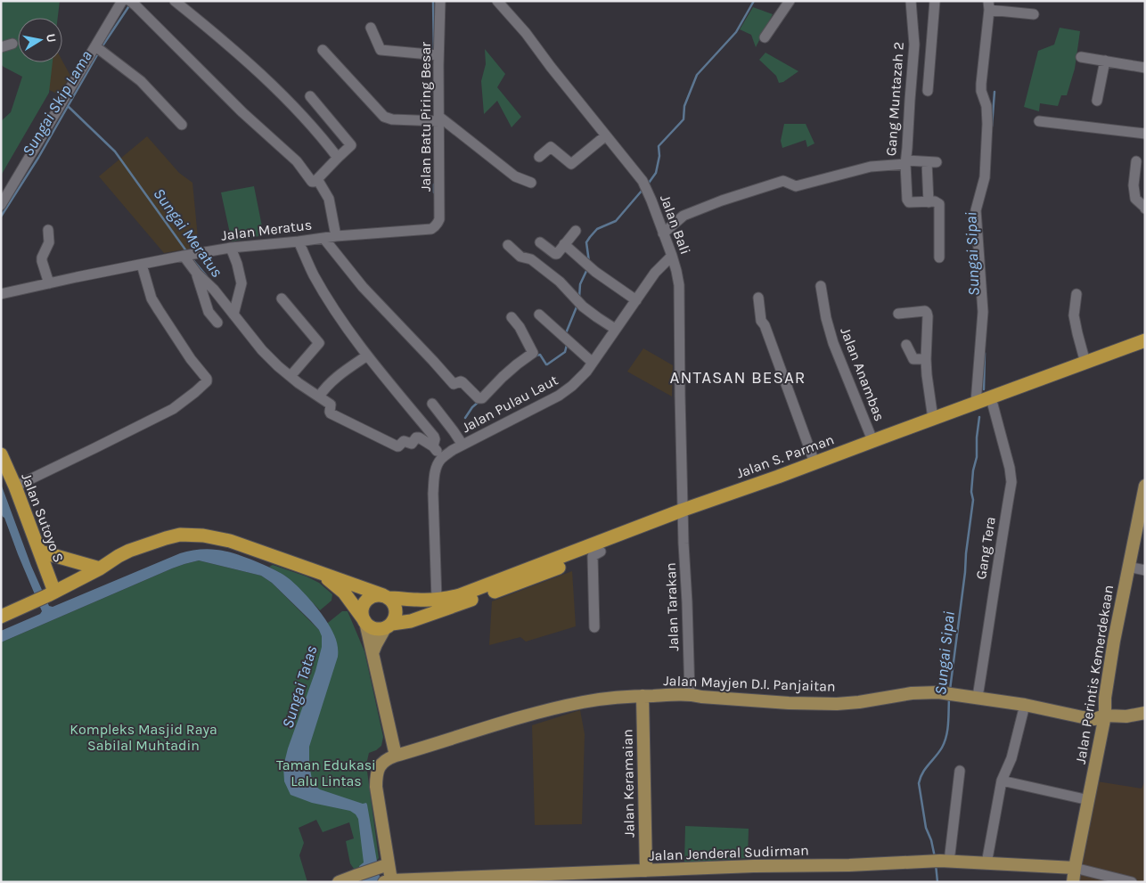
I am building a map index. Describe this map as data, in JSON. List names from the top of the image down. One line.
{"streets":{"highway":["Jalan S. Parman","Jalan Sutoyo S"],"main road":["Jalan Perintis Kemerdekaan","Jalan Mayjen D.I. Panjaitan","Jalan Keramaian","Jalan Jenderal Sudirman"],"street":["Gang Muntazah 2","Jalan Batu Piring Besar","Jalan Bali","Jalan Meratus","Jalan Anambas","Jalan Pulau Laut","Gang Tera","Jalan Tarakan"]},"crossings":[["Gang Muntazah 2","Jalan Bali"],["Jalan Batu Piring Besar","Jalan Meratus"],["Jalan Bali","Jalan Pulau Laut"],["Jalan Bali","Jalan S. Parman"],["Jalan Bali","Jalan Tarakan"],["Jalan Anambas","Jalan S. Parman"],["Jalan S. Parman","Gang Tera"],["Jalan S. Parman","Jalan Tarakan"],["Gang Tera","Jalan Mayjen D.I. Panjaitan"],["Jalan Tarakan","Jalan Mayjen D.I. Panjaitan"],["Jalan Perintis Kemerdekaan","Jalan Mayjen D.I. Panjaitan"],["Jalan Perintis Kemerdekaan","Jalan Jenderal Sudirman"],["Jalan Mayjen D.I. Panjaitan","Jalan Keramaian"],["Jalan Mayjen D.I. Panjaitan","Jalan Jenderal Sudirman"],["Jalan Keramaian","Jalan Jenderal Sudirman"]],"districts":["ANTASAN BESAR"],"water":["Sungai Skip Lama","Sungai Meratus","Sungai Sipai","Sungai Tatas"],"parks":["Kompleks Masjid Raya Sabilal Muhtadin","Taman Edukasi Lalu Lintas"],"north":"right"}
